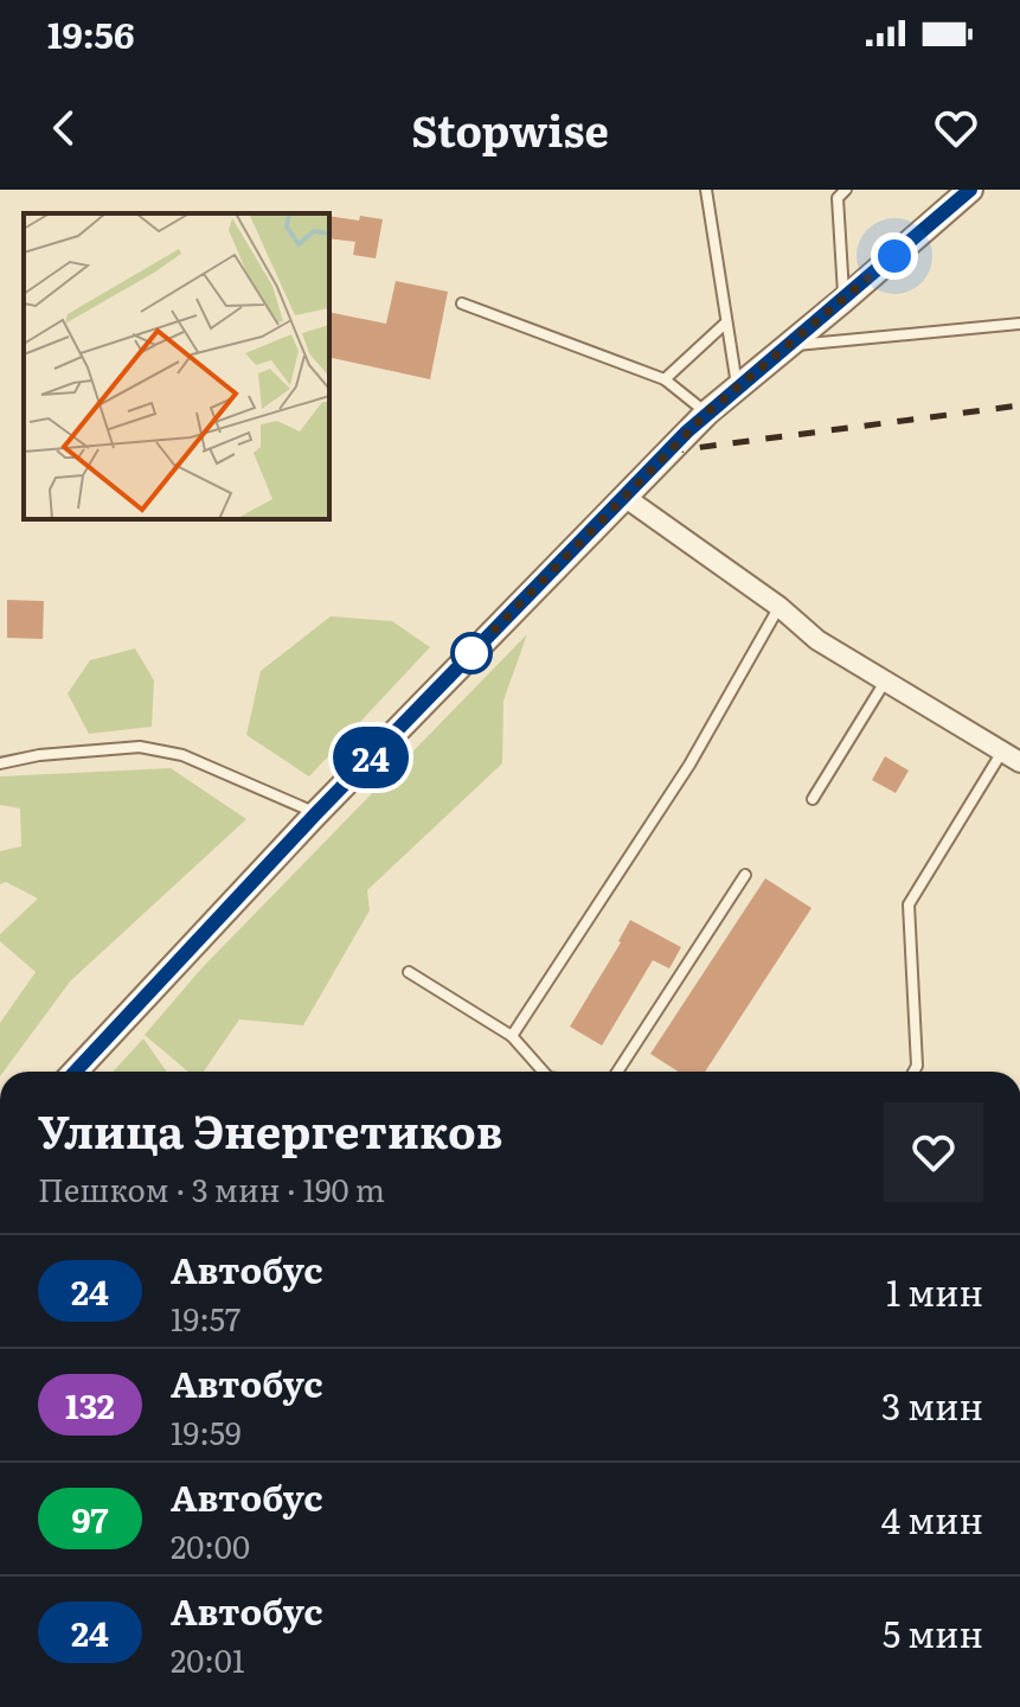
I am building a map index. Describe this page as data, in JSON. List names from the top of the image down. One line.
{"lines":["bus line 24"],"page":{"status":"19:56","header":"Stopwise","on_map":"24","heading":["Улица Энергетиков","Пешком · 3 мин · 190 m"],"list":[{"mark":"24","name":"Автобус","note":"19:57","value":"1 мин"},{"mark":"132","name":"Автобус","note":"19:59","value":"3 мин"},{"mark":"97","name":"Автобус","note":"20:00","value":"4 мин"},{"mark":"24","name":"Автобус","note":"20:01","value":"5 мин"}]}}
